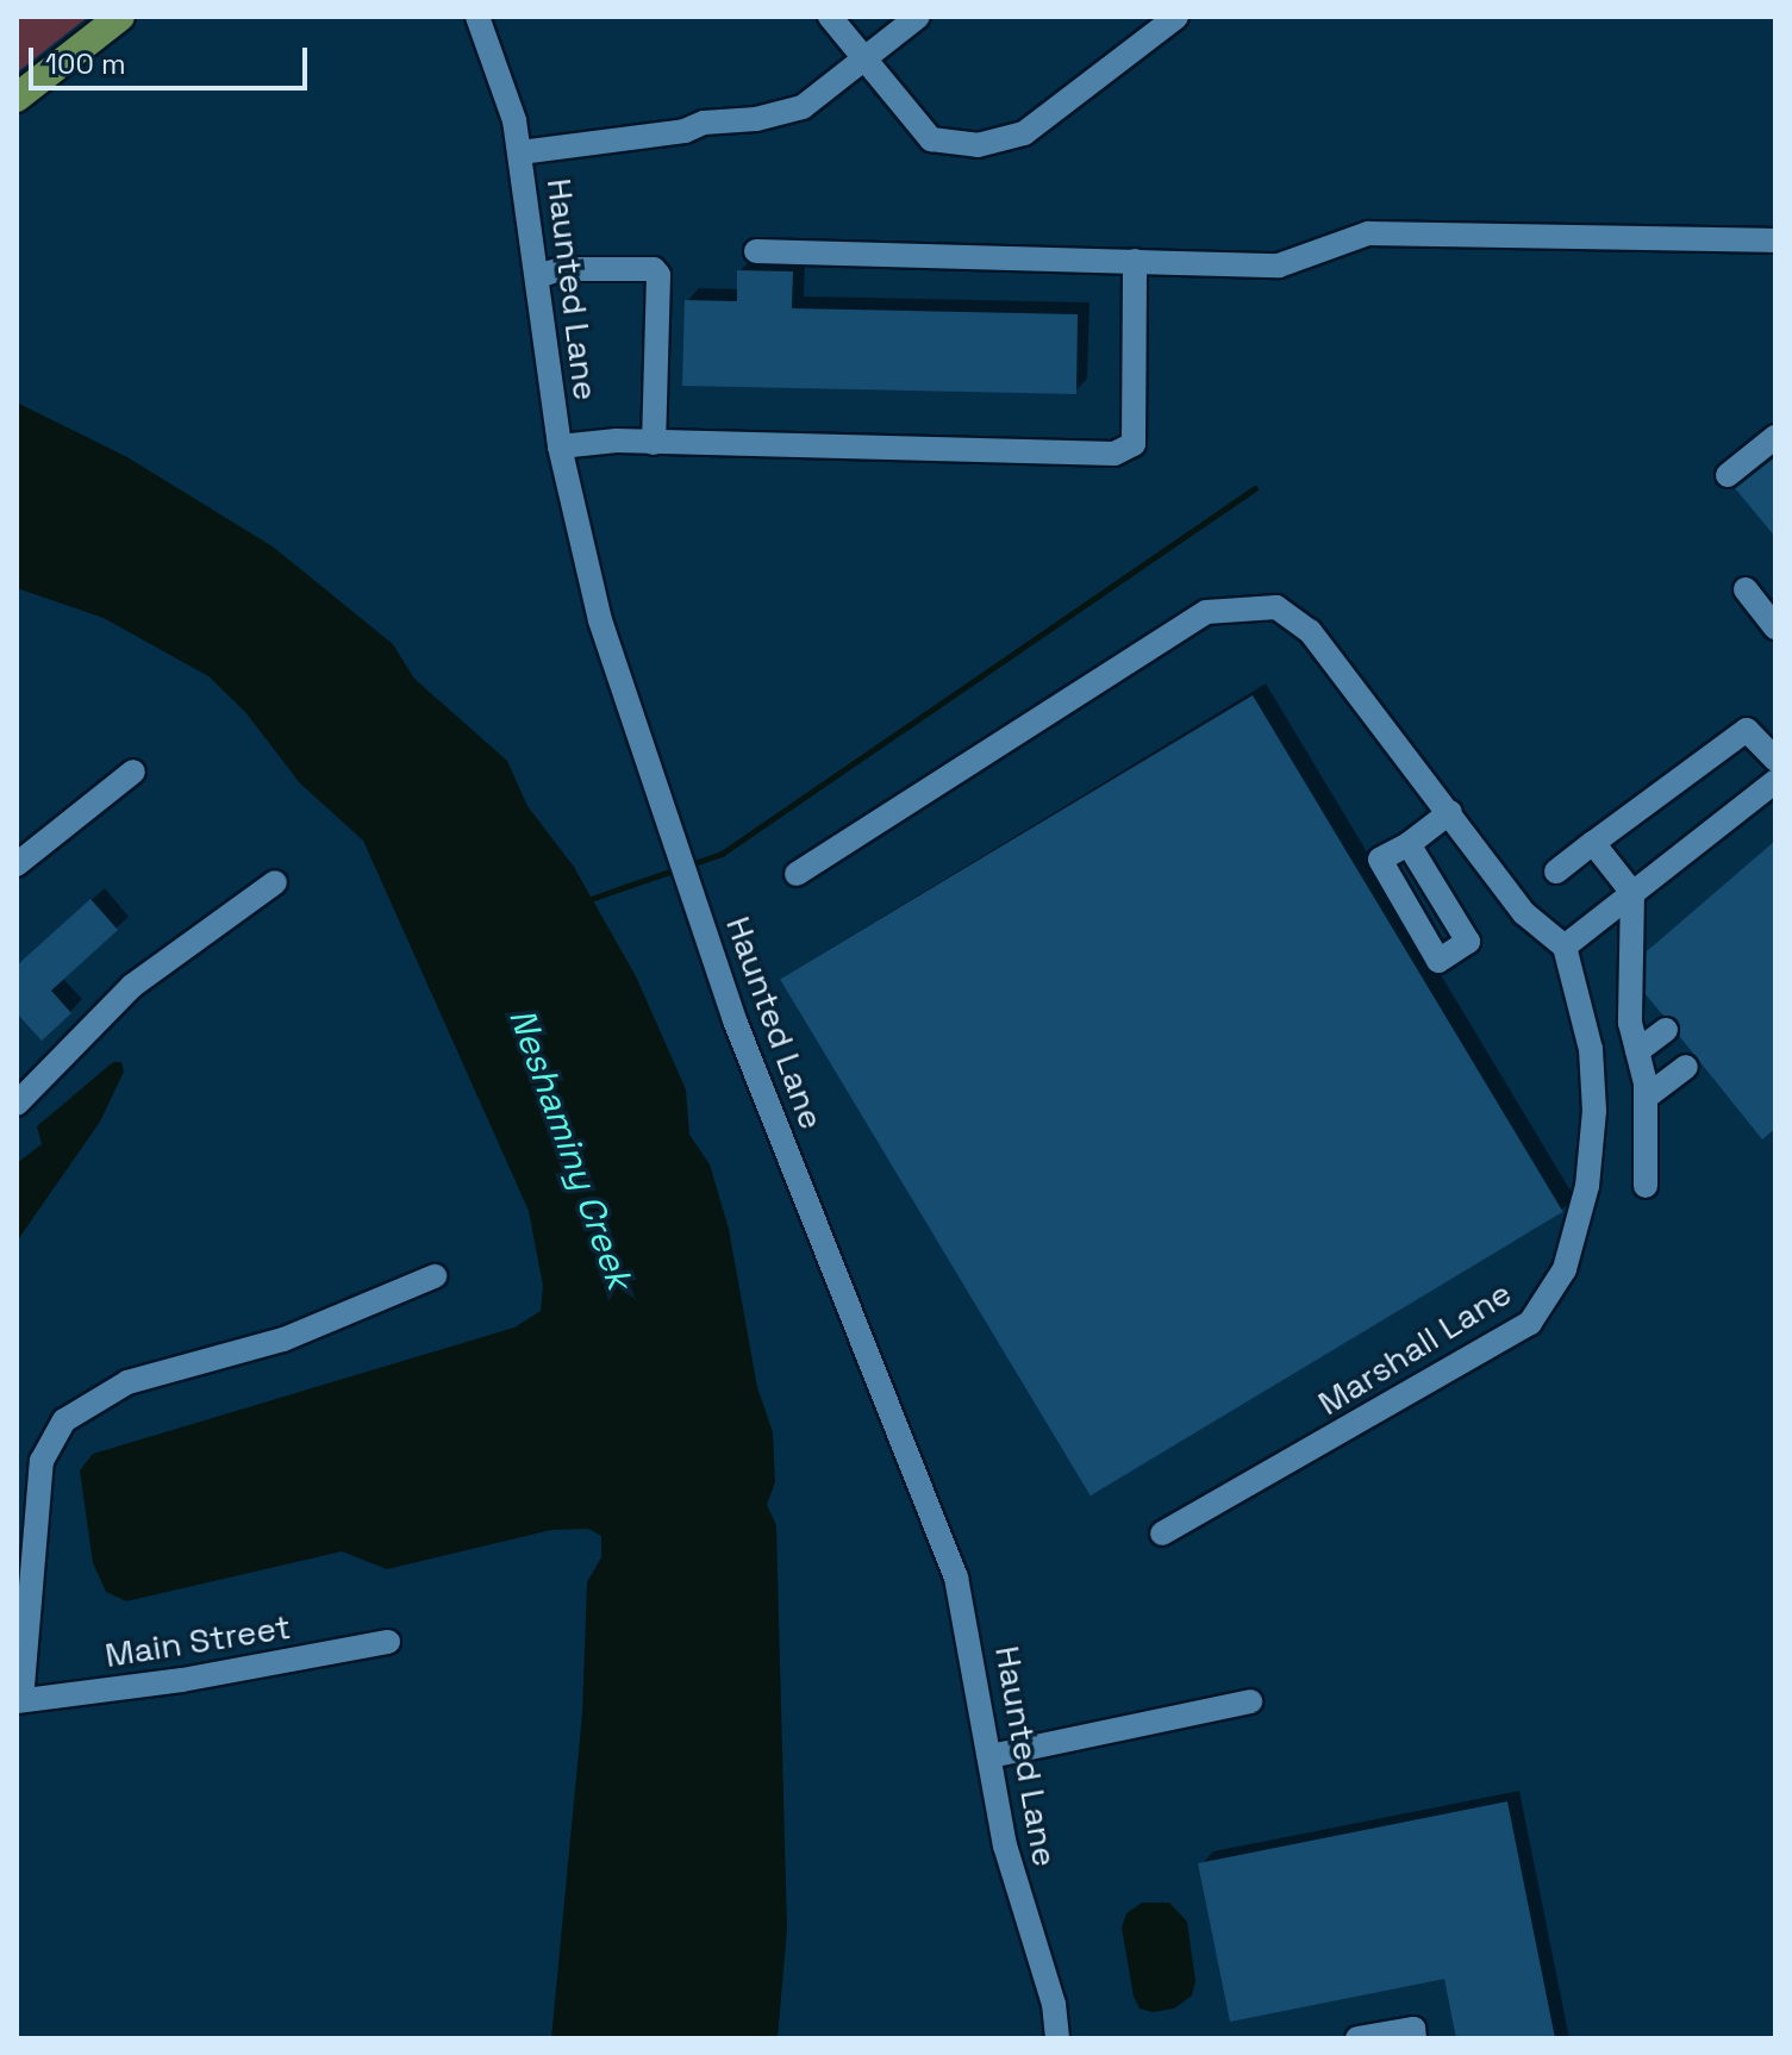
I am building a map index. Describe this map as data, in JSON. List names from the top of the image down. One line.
{"streets":{"street":["Haunted Lane","Marshall Lane","Main Street"]},"water":["Neshaminy Creek"],"scale_bar":"100 m"}
